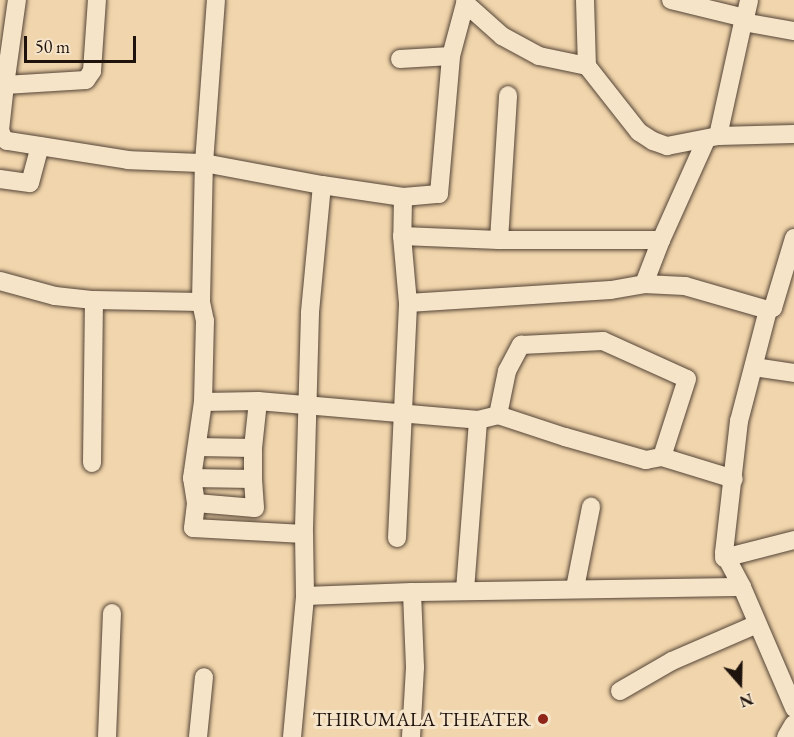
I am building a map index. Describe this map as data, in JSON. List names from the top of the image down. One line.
{"places":["THIRUMALA THEATER"],"scale_bar":"50 m","north":"bottom"}
